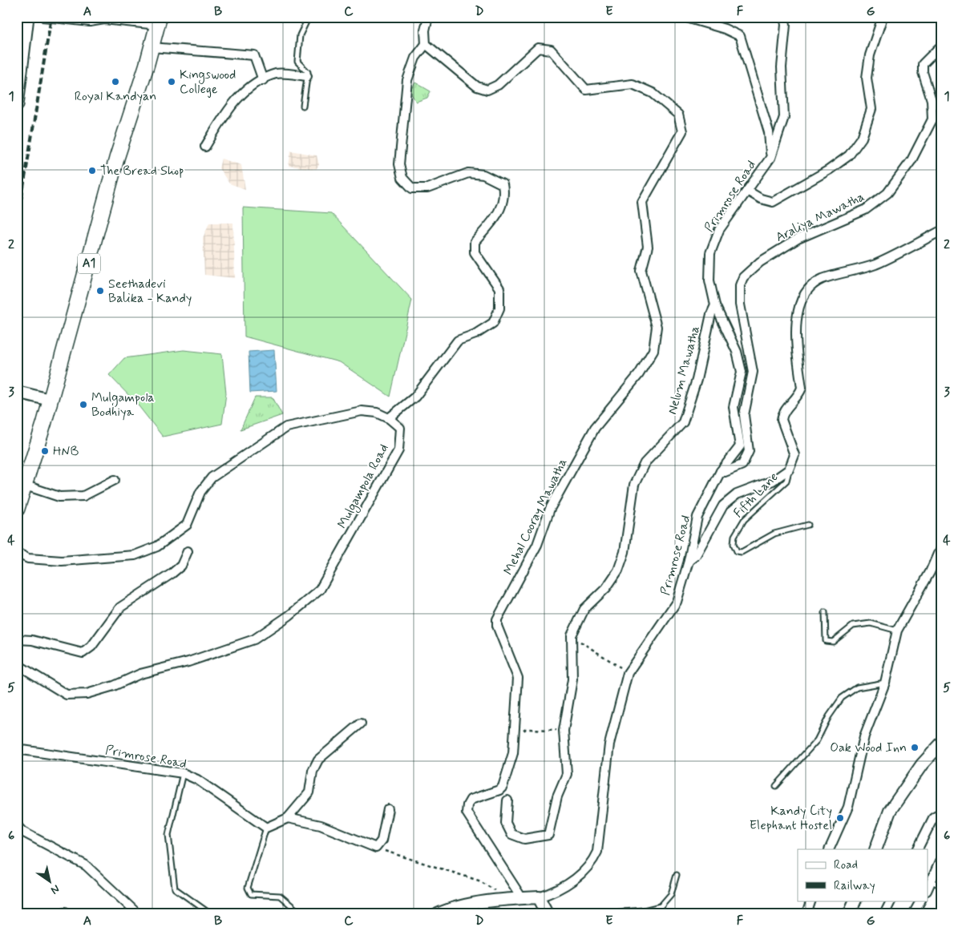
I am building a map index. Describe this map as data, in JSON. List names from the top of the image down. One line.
{"streets":{"highway":["A1"],"street":["Primrose Road","Araliya Mawatha","Nelum Mawatha","Mulgampola Road","Mehal Cooray Mawatha"],"lane":["Fifth Lane"]},"crossings":[["Primrose Road","Araliya Mawatha"],["Primrose Road","Nelum Mawatha"]],"places":["Royal Kandyan","Kingswood College","The Bread Shop","Seethadevi Balika - Kandy","Mulgampola Bodhiya","HNB","Oak Wood Inn","Kandy City Elephant Hostel"],"legend":["Road","Railway"],"north":"bottom right","grid":{"columns":["A","B","C","D","E","F","G"],"rows":["1","2","3","4","5","6"]}}
